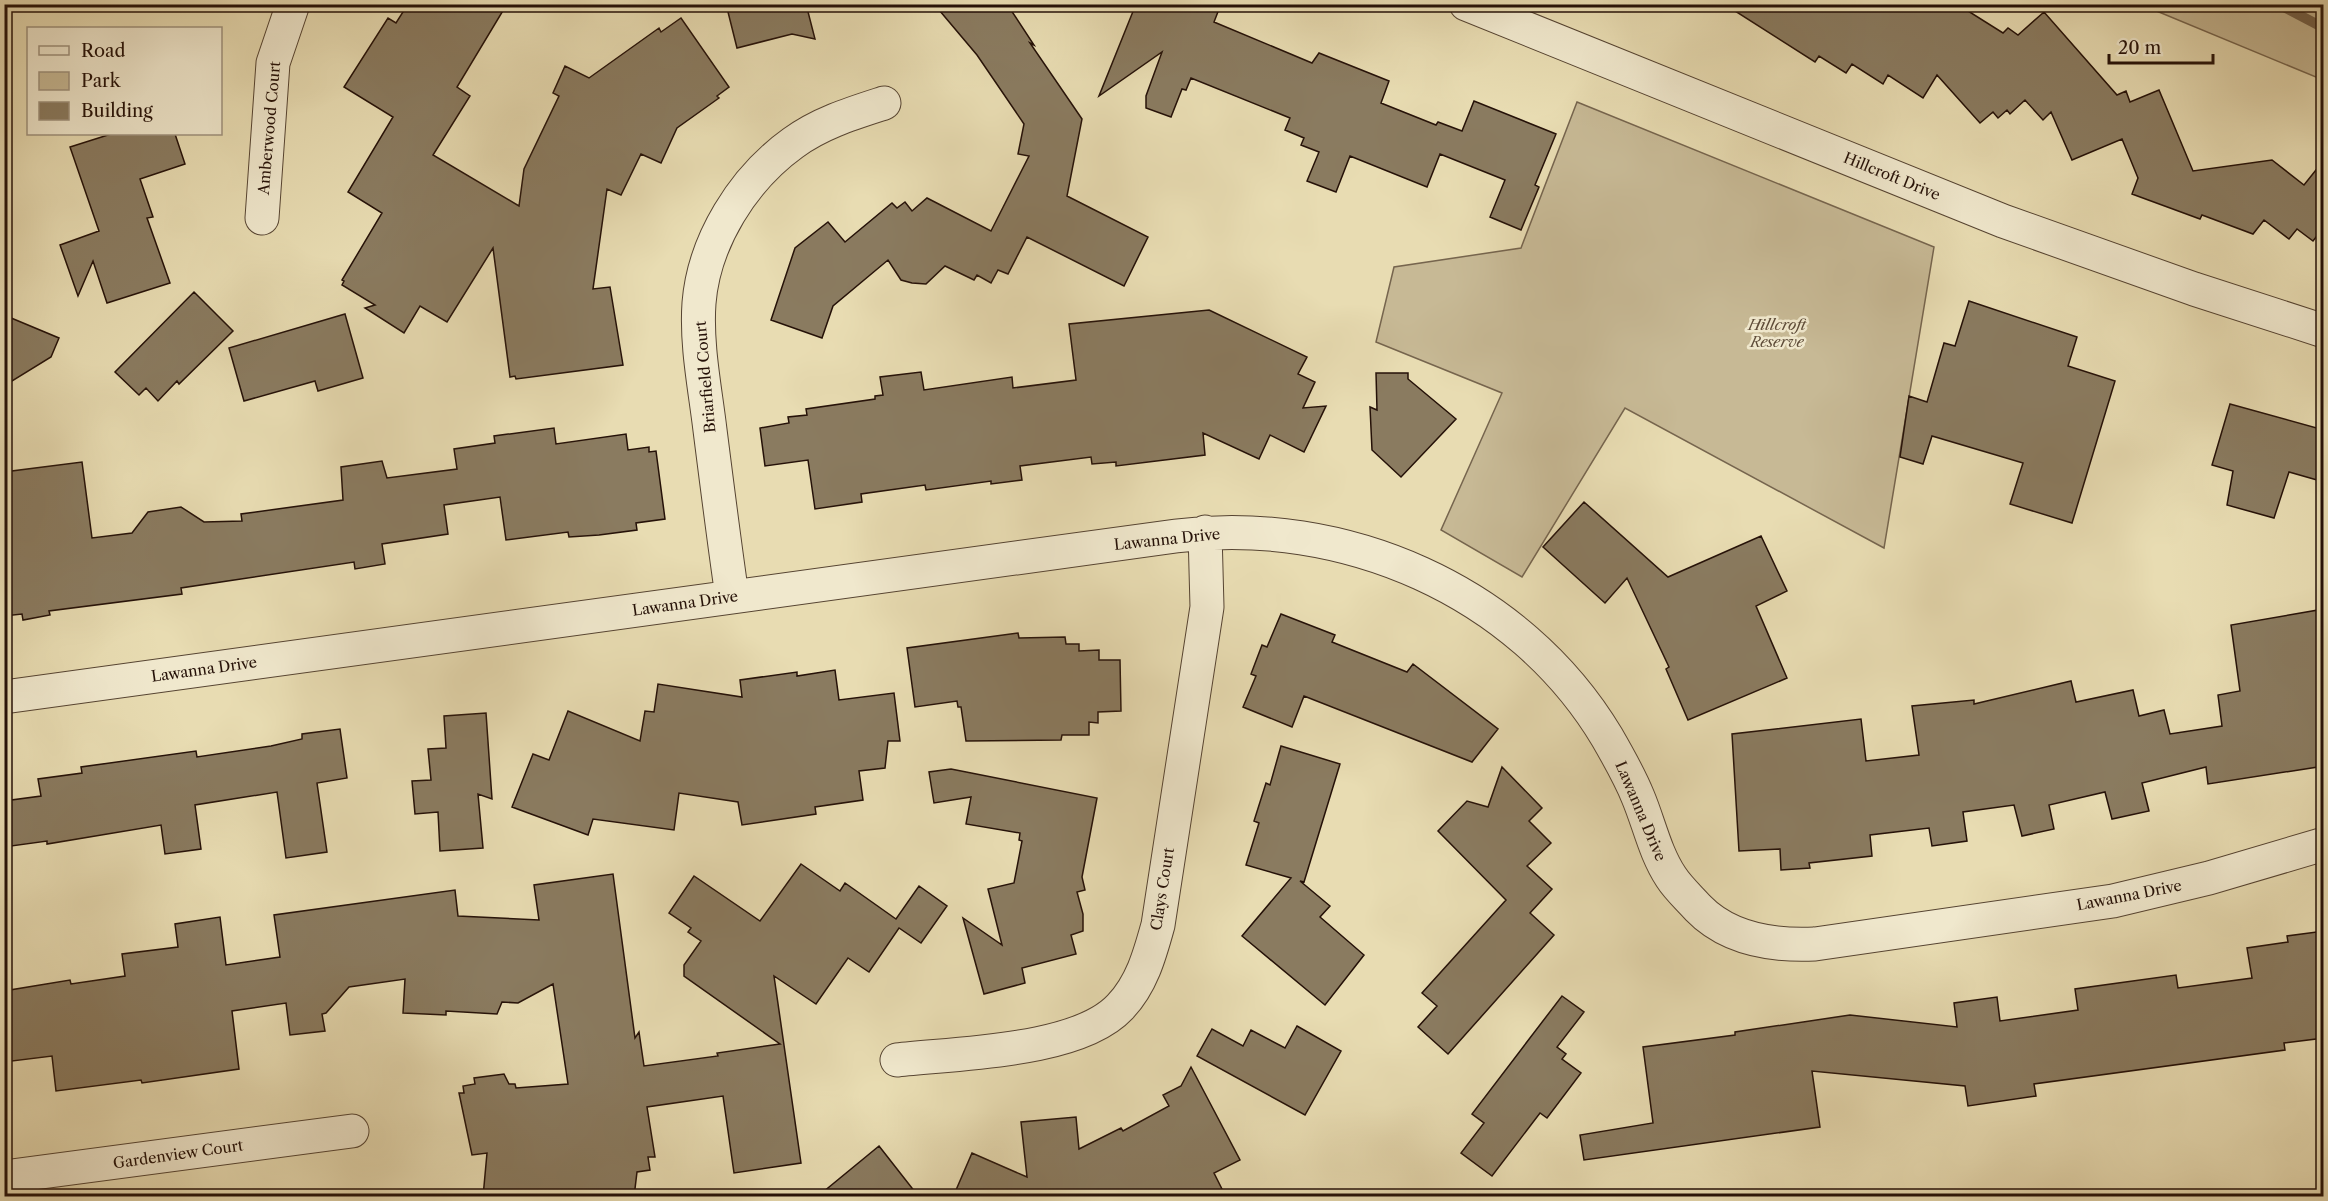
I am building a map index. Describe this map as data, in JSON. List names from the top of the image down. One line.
{"streets":{"street":["Amberwood Court","Hillcroft Drive","Briarfield Court","Lawanna Drive","Clays Court","Gardenview Court"]},"crossings":[["Briarfield Court","Lawanna Drive"],["Lawanna Drive","Clays Court"]],"parks":["Hillcroft Reserve"],"legend":["Road","Park","Building"],"scale_bar":"20 m"}
